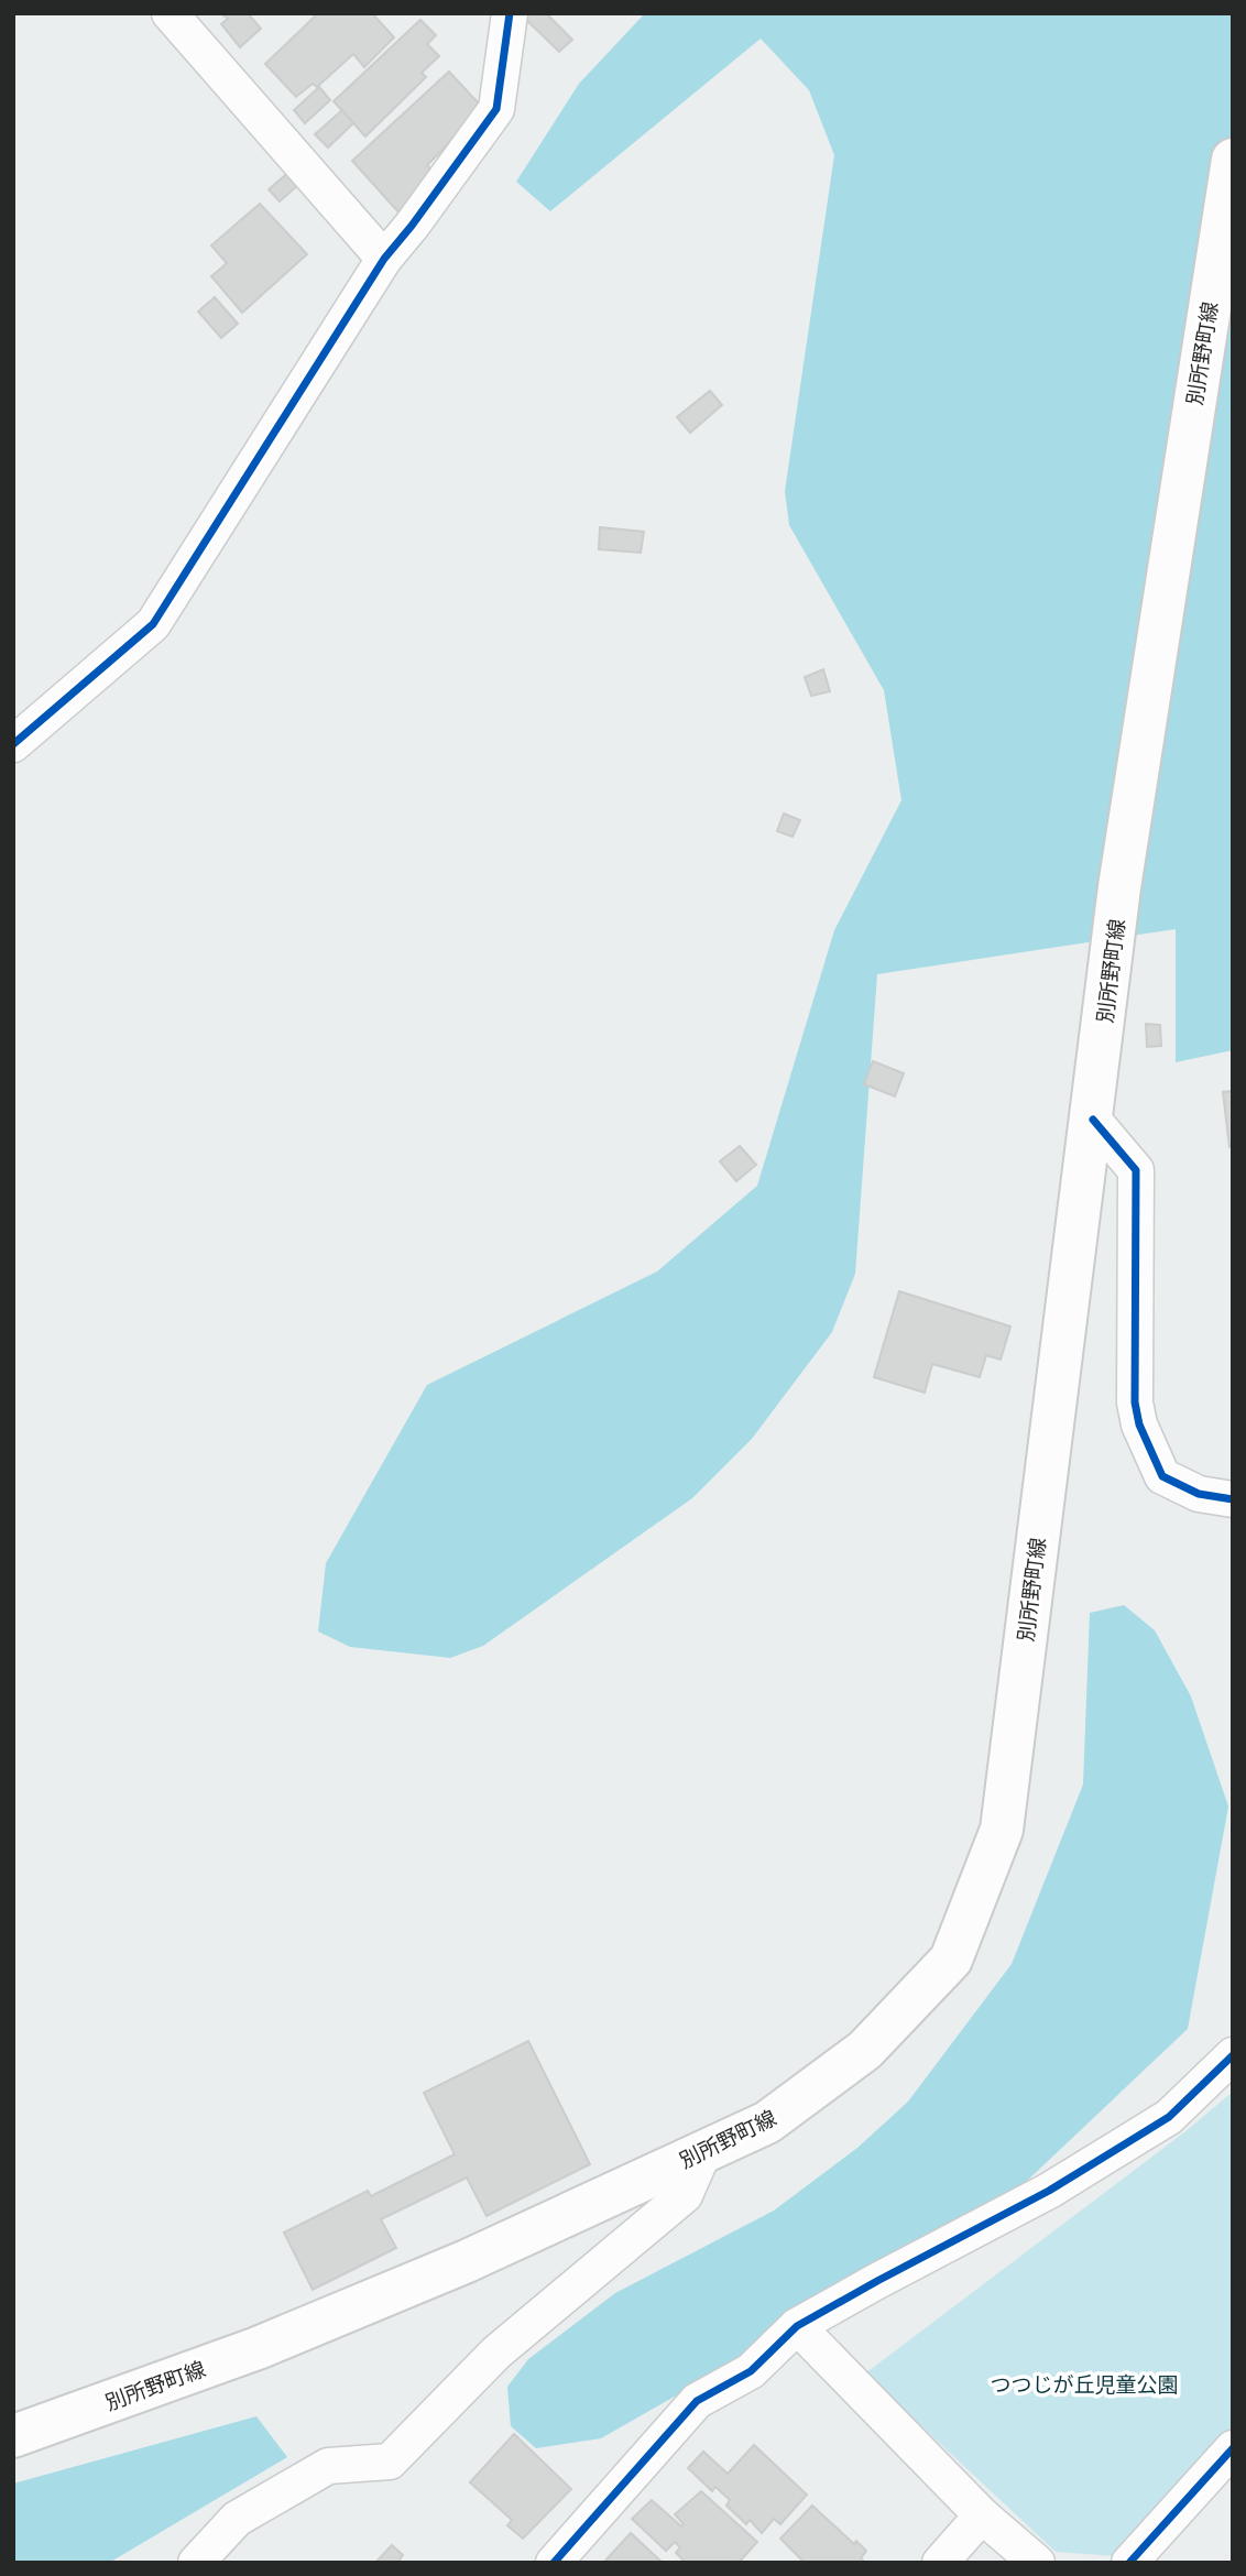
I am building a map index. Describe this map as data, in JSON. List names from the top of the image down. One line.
{"streets":{"main road":["別所野町線"]},"parks":["つつじが丘児童公園"]}
